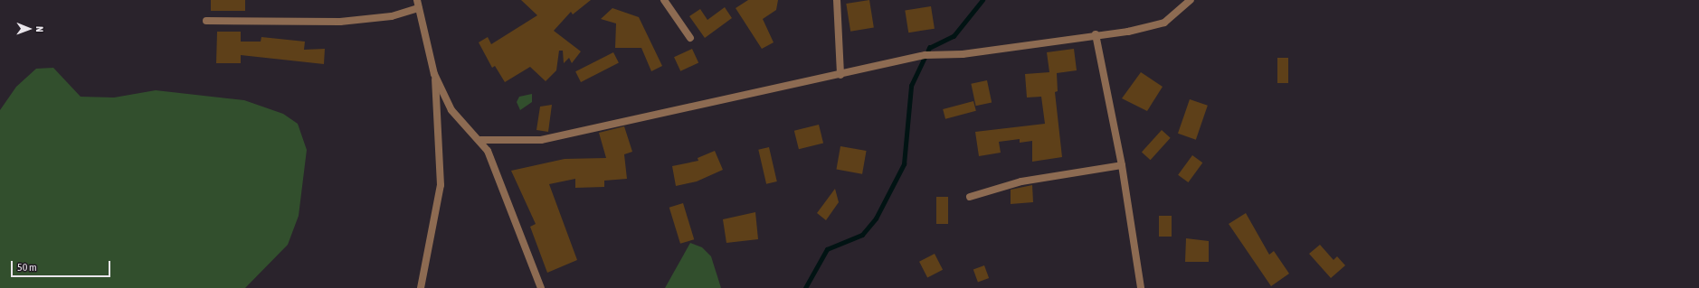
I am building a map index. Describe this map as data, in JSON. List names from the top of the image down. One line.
{"scale_bar":"50 m","north":"right"}
